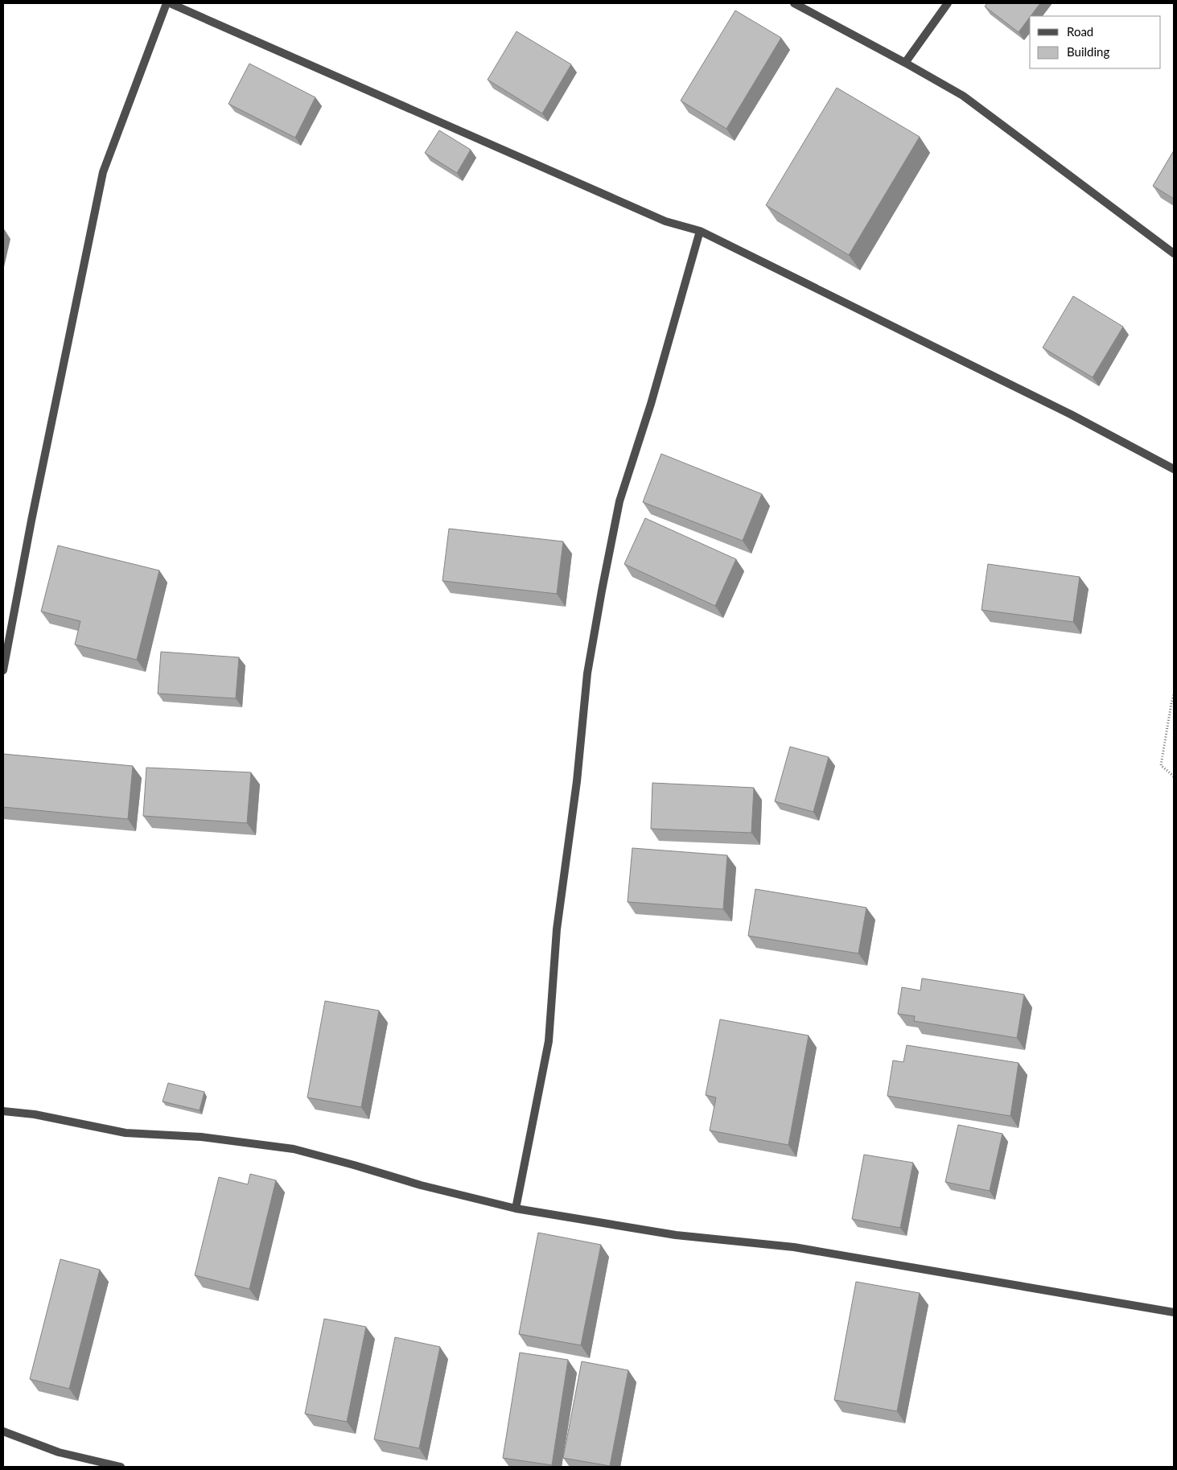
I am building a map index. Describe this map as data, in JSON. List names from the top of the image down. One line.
{"legend":["Road","Building"]}
